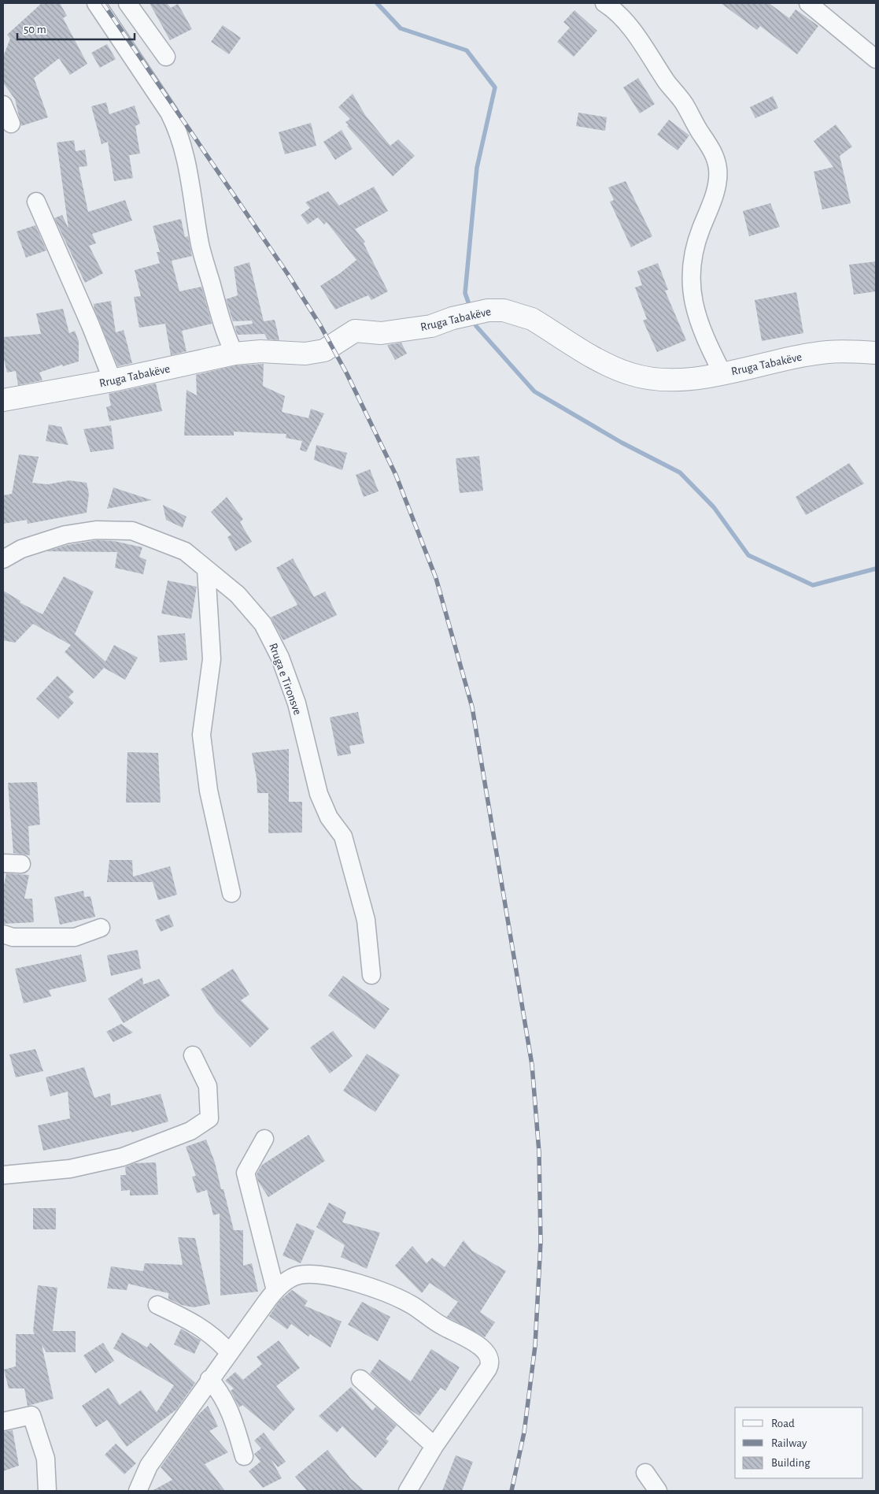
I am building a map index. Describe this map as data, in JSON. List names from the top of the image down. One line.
{"streets":{"street":["Rruga Tabakëve","Rruga e Tironsve"]},"legend":["Road","Railway","Building"],"scale_bar":"50 m"}
